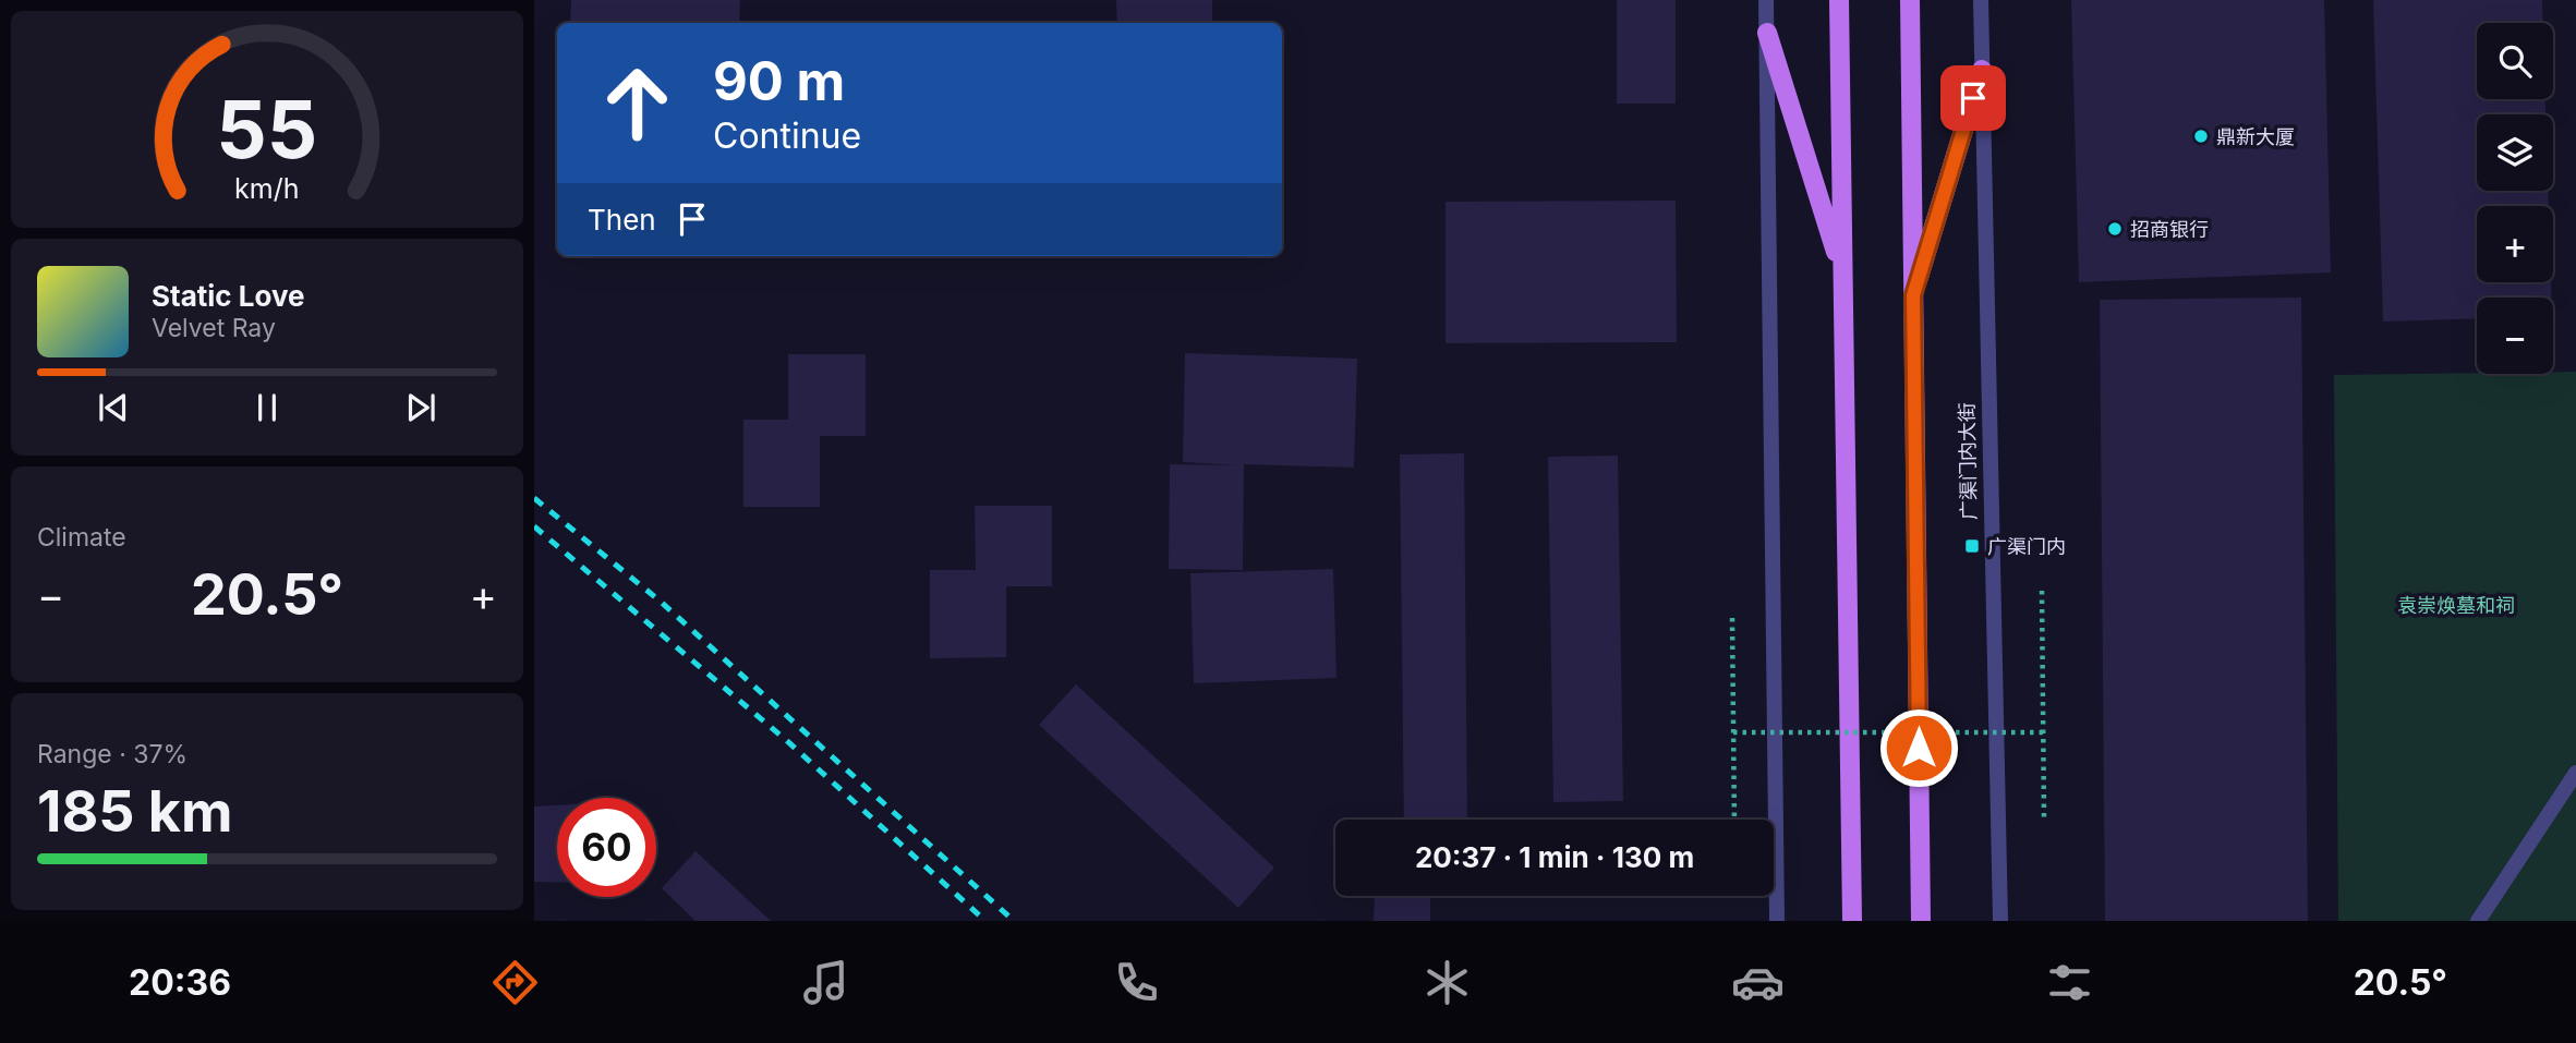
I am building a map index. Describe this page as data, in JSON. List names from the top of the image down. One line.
{"streets":{"street":["广渠门内大街"]},"parks":["袁崇焕墓和祠"],"places":{"other":["鼎新大厦","招商银行"],"transit":["广渠门内"]},"page":{"map_buttons":["+","−"],"turn":["90 m","Continue"],"then":"Then","song":["Static Love","Velvet Ray"],"tile":["Climate",["Range · 37%","185 km"]],"heat":["−","20.5°","+"],"limit":"60","trip":"20:37 · 1 min · 130 m","tabs":["20:36","20.5°"],"gauge":["55","km/h"]}}
